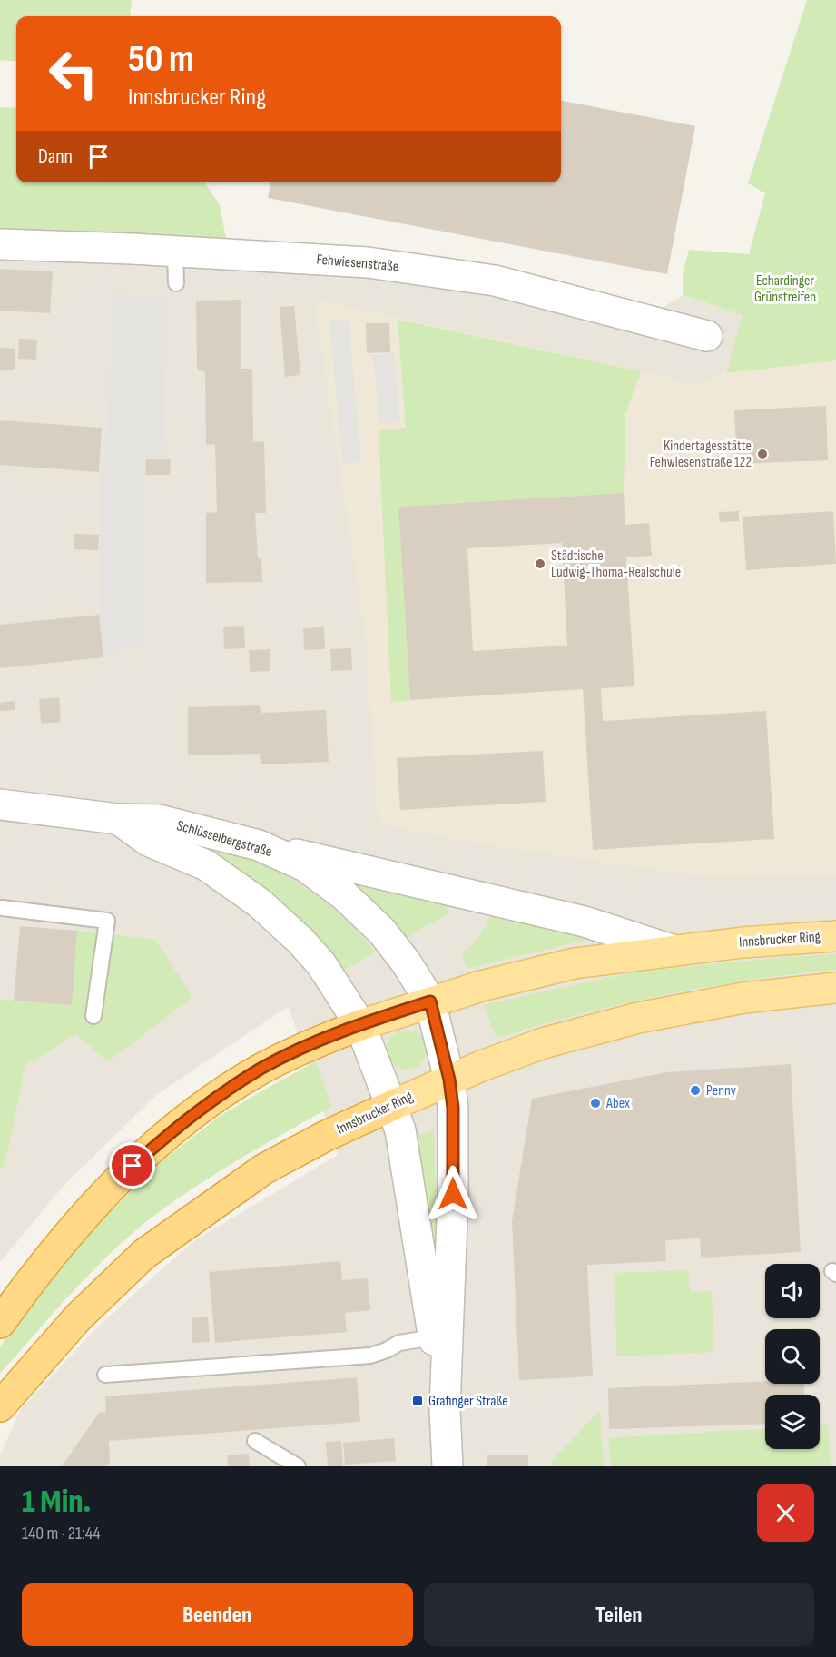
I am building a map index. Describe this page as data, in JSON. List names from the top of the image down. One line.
{"streets":{"highway":["Innsbrucker Ring"],"street":["Fehwiesenstraße","Schlüsselbergstraße"]},"crossings":[["Schlüsselbergstraße","Innsbrucker Ring"]],"parks":["Echardinger Grünstreifen"],"places":{"other":["Kindertagesstätte Fehwiesenstraße 122","Städtische Ludwig-Thoma-Realschule","Penny","Abex"],"transit":["Grafinger Straße"]},"page":{"turn":["50 m","Innsbrucker Ring"],"then":"Dann","heading":["1 Min.","140 m · 21:44"],"buttons":["Beenden","Teilen"]}}
